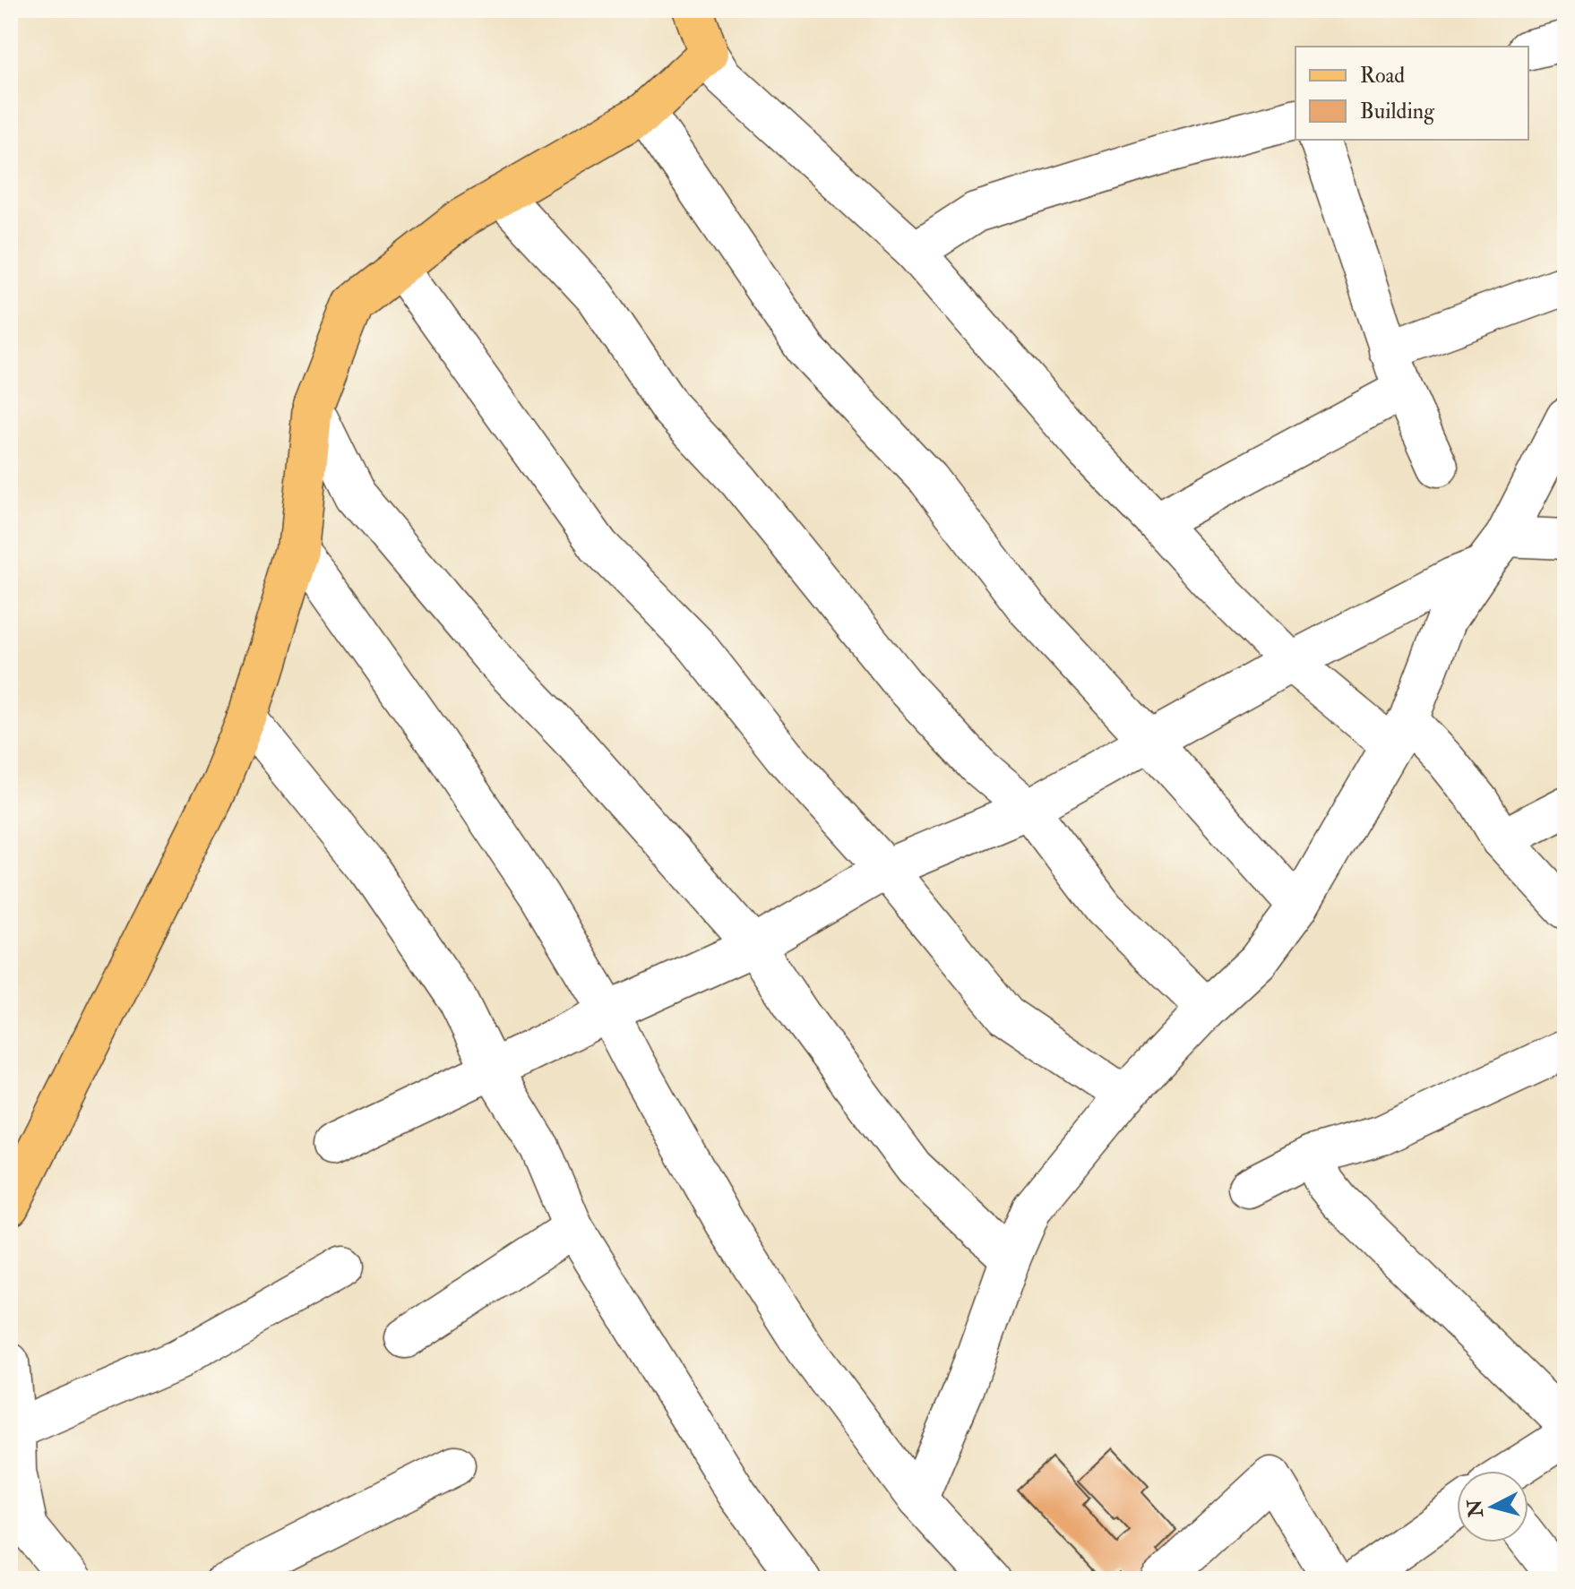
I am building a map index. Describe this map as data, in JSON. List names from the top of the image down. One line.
{"legend":["Road","Building"],"north":"left"}
